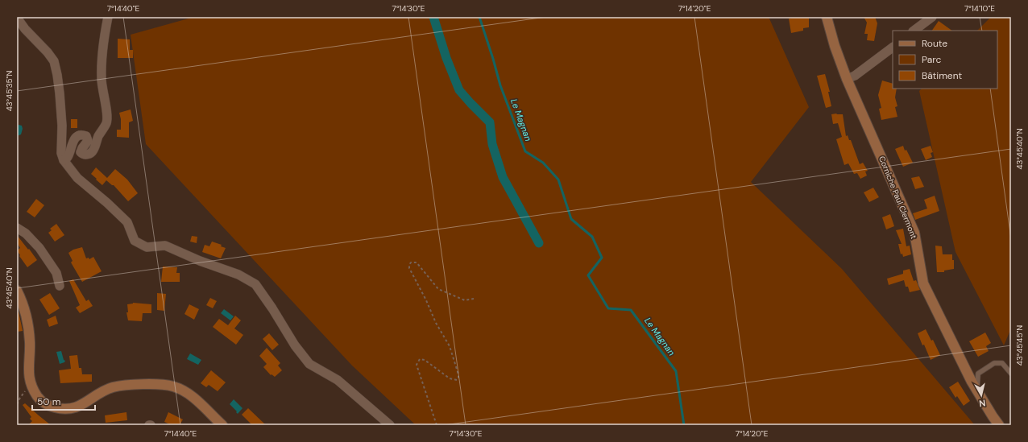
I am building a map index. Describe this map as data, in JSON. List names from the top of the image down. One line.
{"streets":{"street":["Corniche Paul Clermont"]},"water":["Le Magnan"],"legend":["Route","Parc","Bâtiment"],"scale_bar":"50 m","north":"bottom","coordinates":["7°14'40\"E","7°14'30\"E","7°14'20\"E","7°14'10\"E","43°45'35\"N","43°45'40\"N","43°45'45\"N"]}
